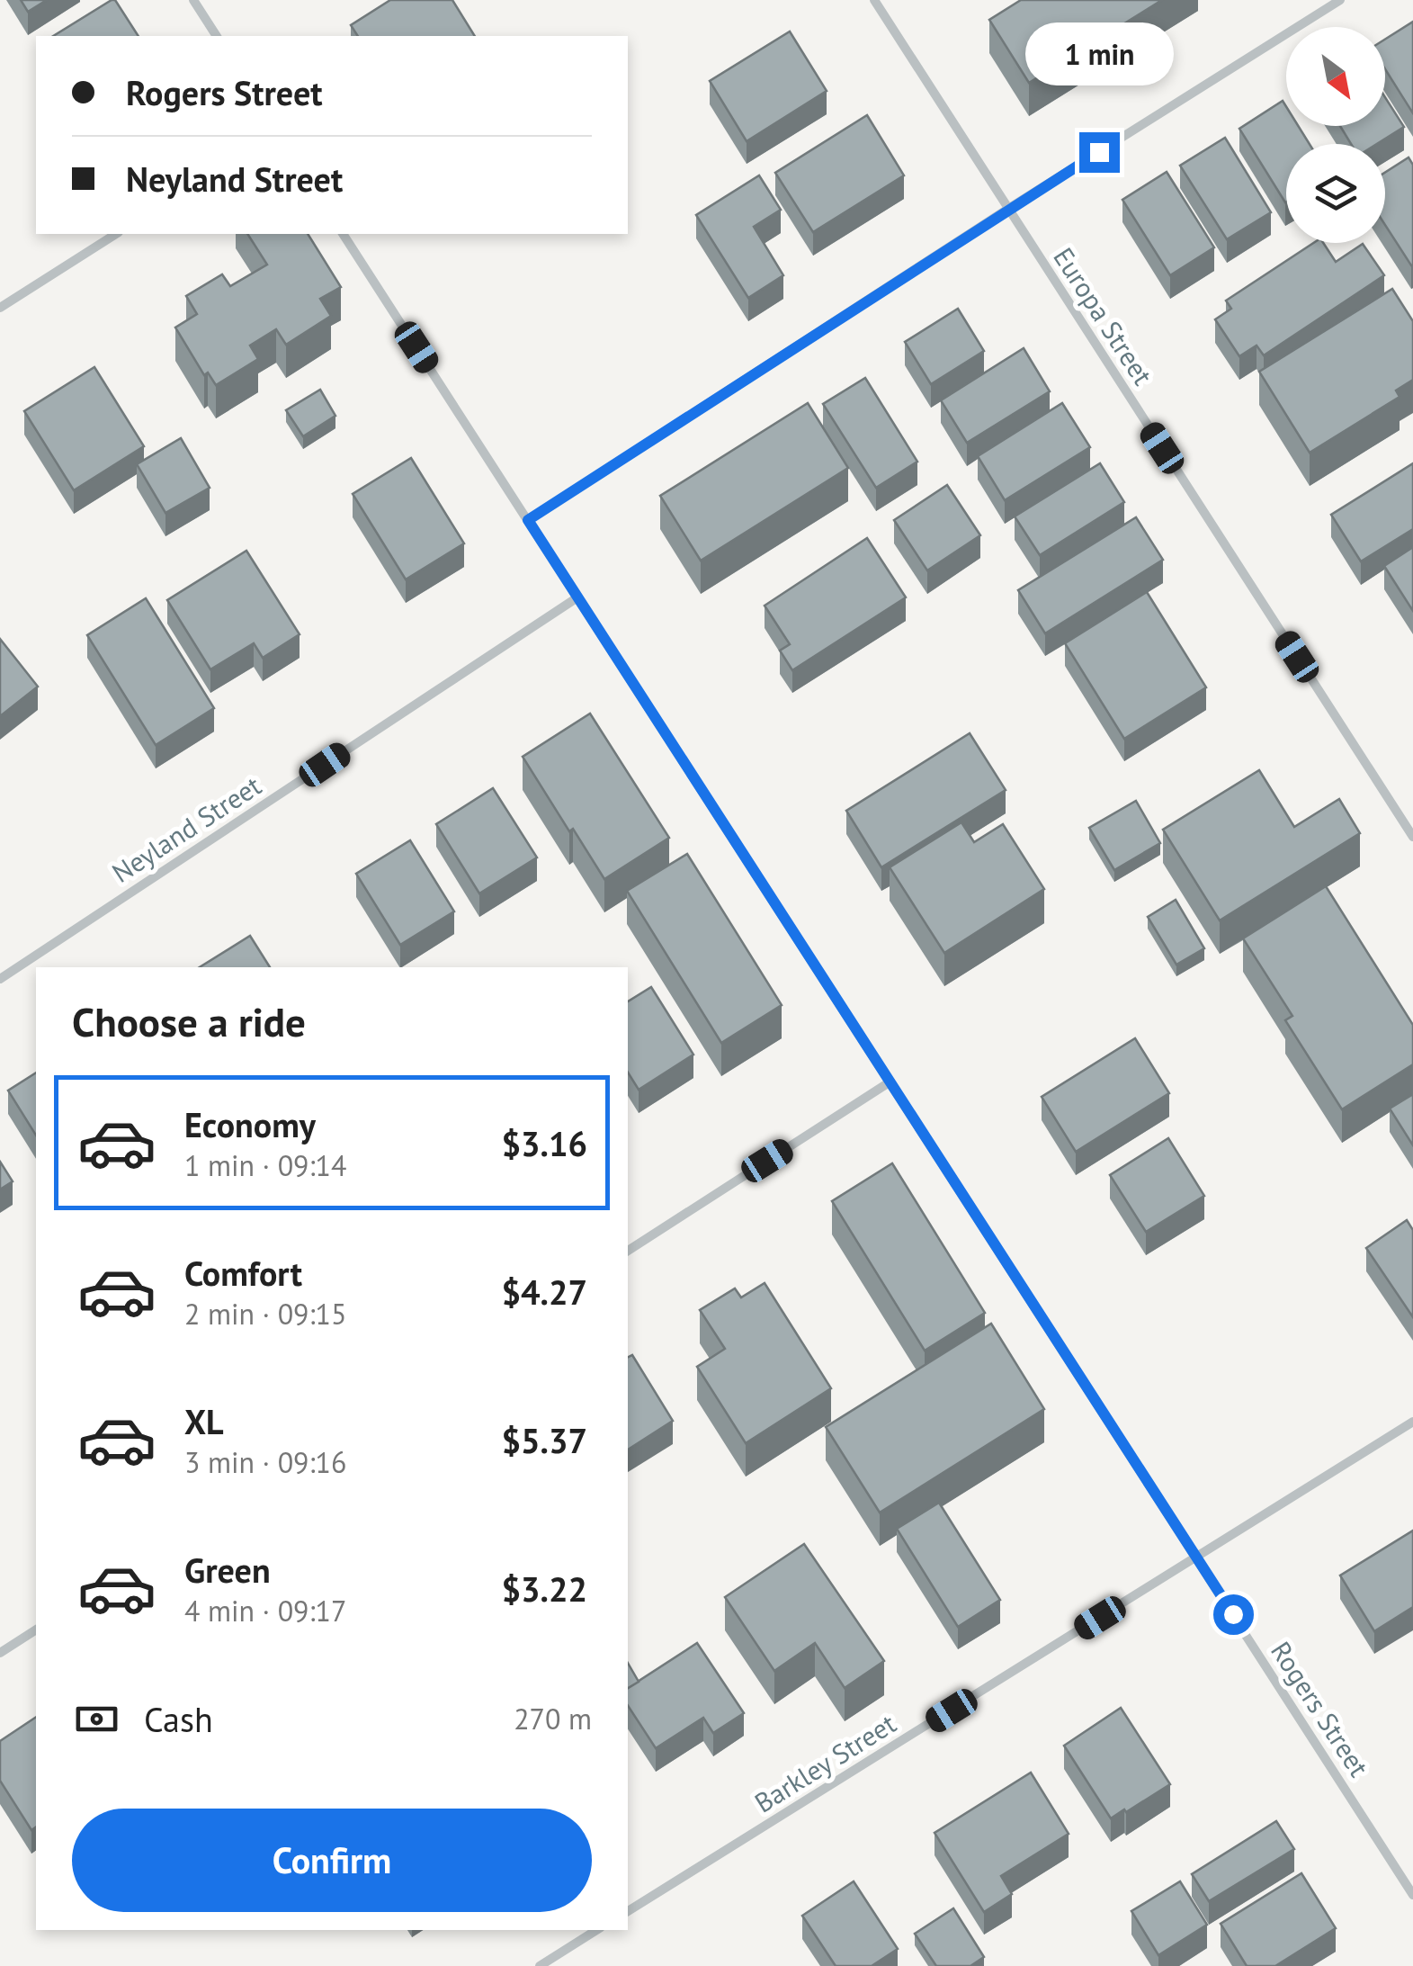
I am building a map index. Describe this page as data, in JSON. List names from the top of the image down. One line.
{"streets":{"street":["Europa Street","Neyland Street","Rogers Street","Barkley Street"]},"crossings":[["Neyland Street","Rogers Street"],["Rogers Street","Barkley Street"]],"north":"bottom right","page":{"bubble":"1 min","banner":["Rogers Street","Neyland Street"],"heading":"Choose a ride","list":[{"name":"Economy","note":"1 min · 09:14","value":"$3.16"},{"name":"Comfort","note":"2 min · 09:15","value":"$4.27"},{"name":"XL","note":"3 min · 09:16","value":"$5.37"},{"name":"Green","note":"4 min · 09:17","value":"$3.22"}],"pay":["Cash","270 m"],"buttons":"Confirm"}}
